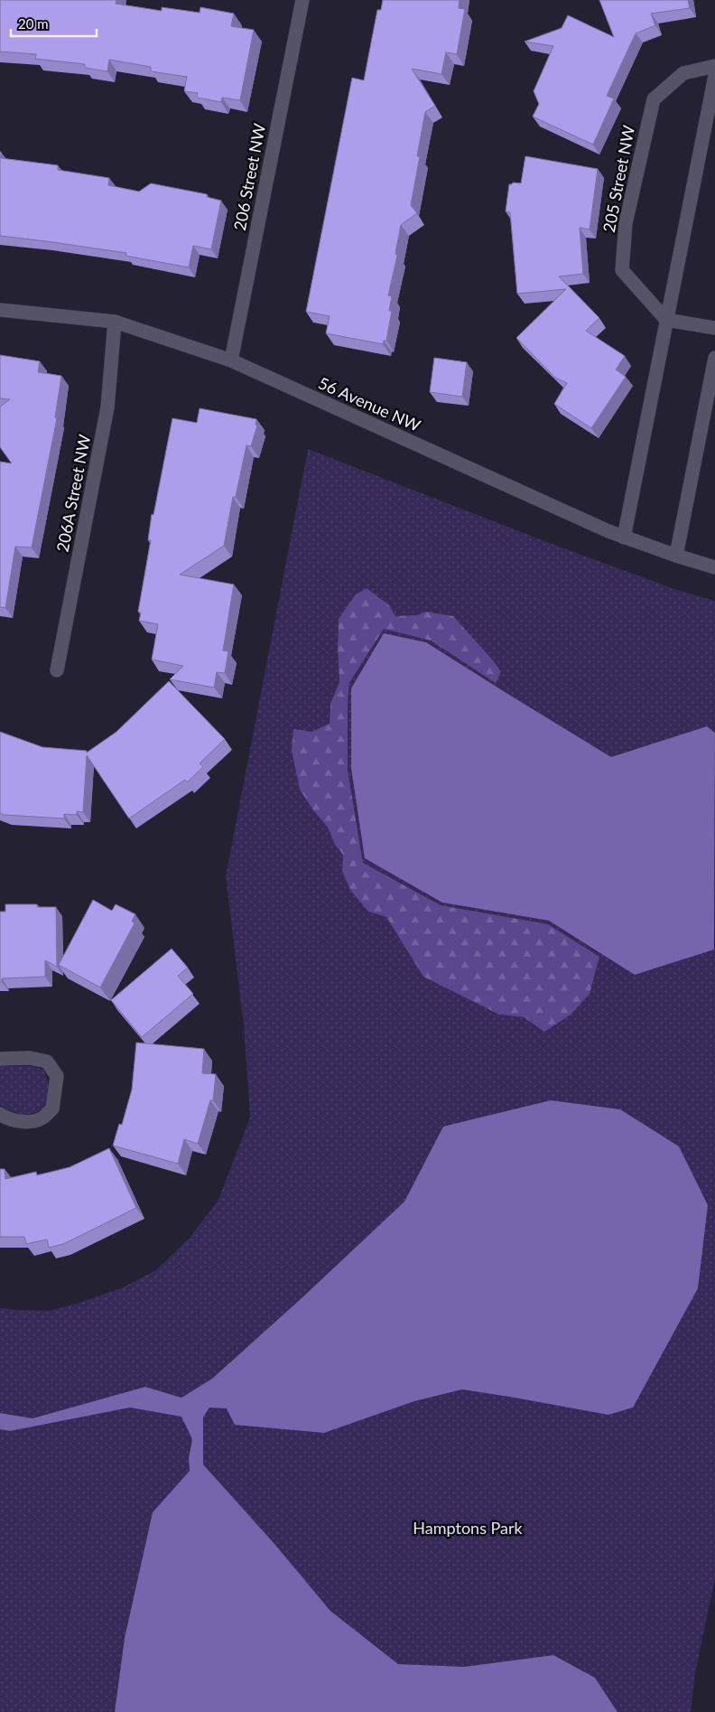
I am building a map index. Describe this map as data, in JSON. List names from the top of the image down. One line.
{"streets":{"street":["206 Street NW","205 Street NW","56 Avenue NW","206A Street NW"]},"crossings":[["206 Street NW","56 Avenue NW"],["56 Avenue NW","206A Street NW"]],"parks":["Hamptons Park"],"scale_bar":"20 m"}
